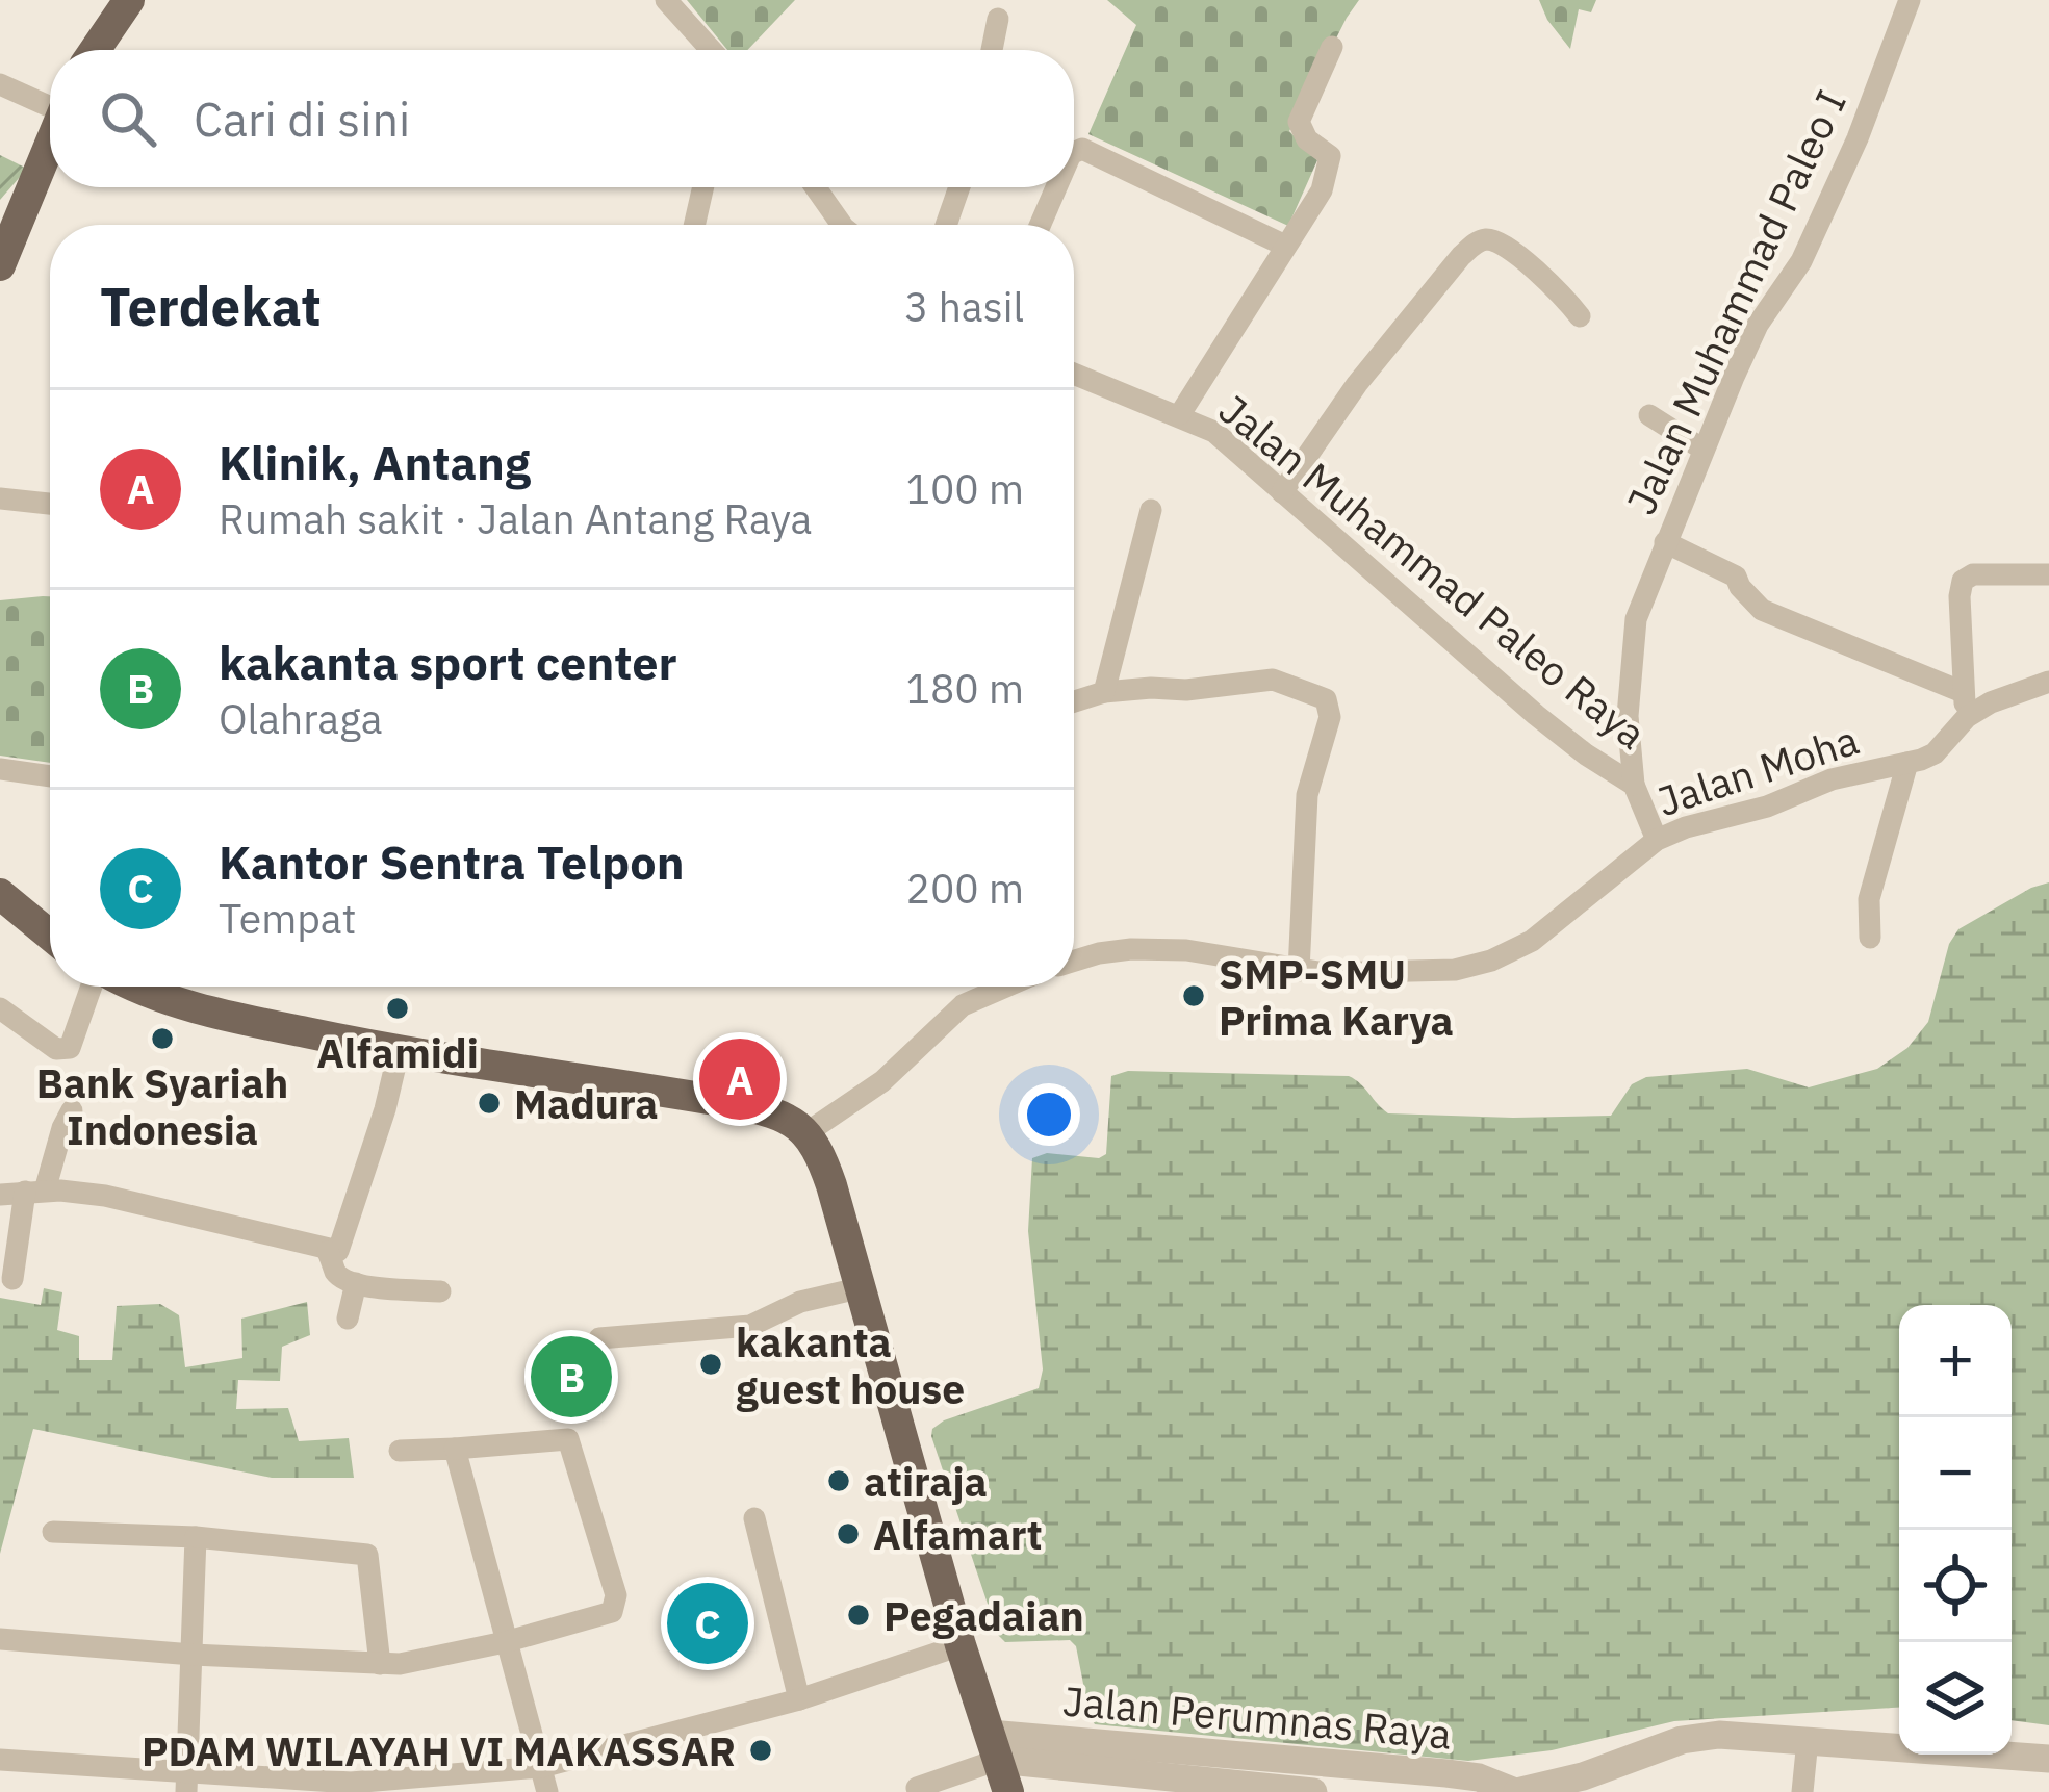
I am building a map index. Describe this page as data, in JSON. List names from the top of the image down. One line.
{"streets":{"street":["Jalan Muhammad Paleo I","Jalan Muhammad Paleo Raya","Jalan Moha","Jalan Perumnas Raya"]},"crossings":[["Jalan Muhammad Paleo I","Jalan Muhammad Paleo Raya"],["Jalan Muhammad Paleo Raya","Jalan Moha"]],"places":["SMP-SMU Prima Karya","Alfamidi","Bank Syariah Indonesia","Madura","kakanta guest house","atiraja","Alfamart","Pegadaian","PDAM WILAYAH VI MAKASSAR"],"page":{"search":"Cari di sini","heading":["Terdekat","3 hasil"],"list":[{"mark":"A","name":"Klinik, Antang","note":"Rumah sakit · Jalan Antang Raya","value":"100 m"},{"mark":"B","name":"kakanta sport center","note":"Olahraga","value":"180 m"},{"mark":"C","name":"Kantor Sentra Telpon","note":"Tempat","value":"200 m"}],"pins":["A","B","C"],"map_buttons":["+","−"]}}
